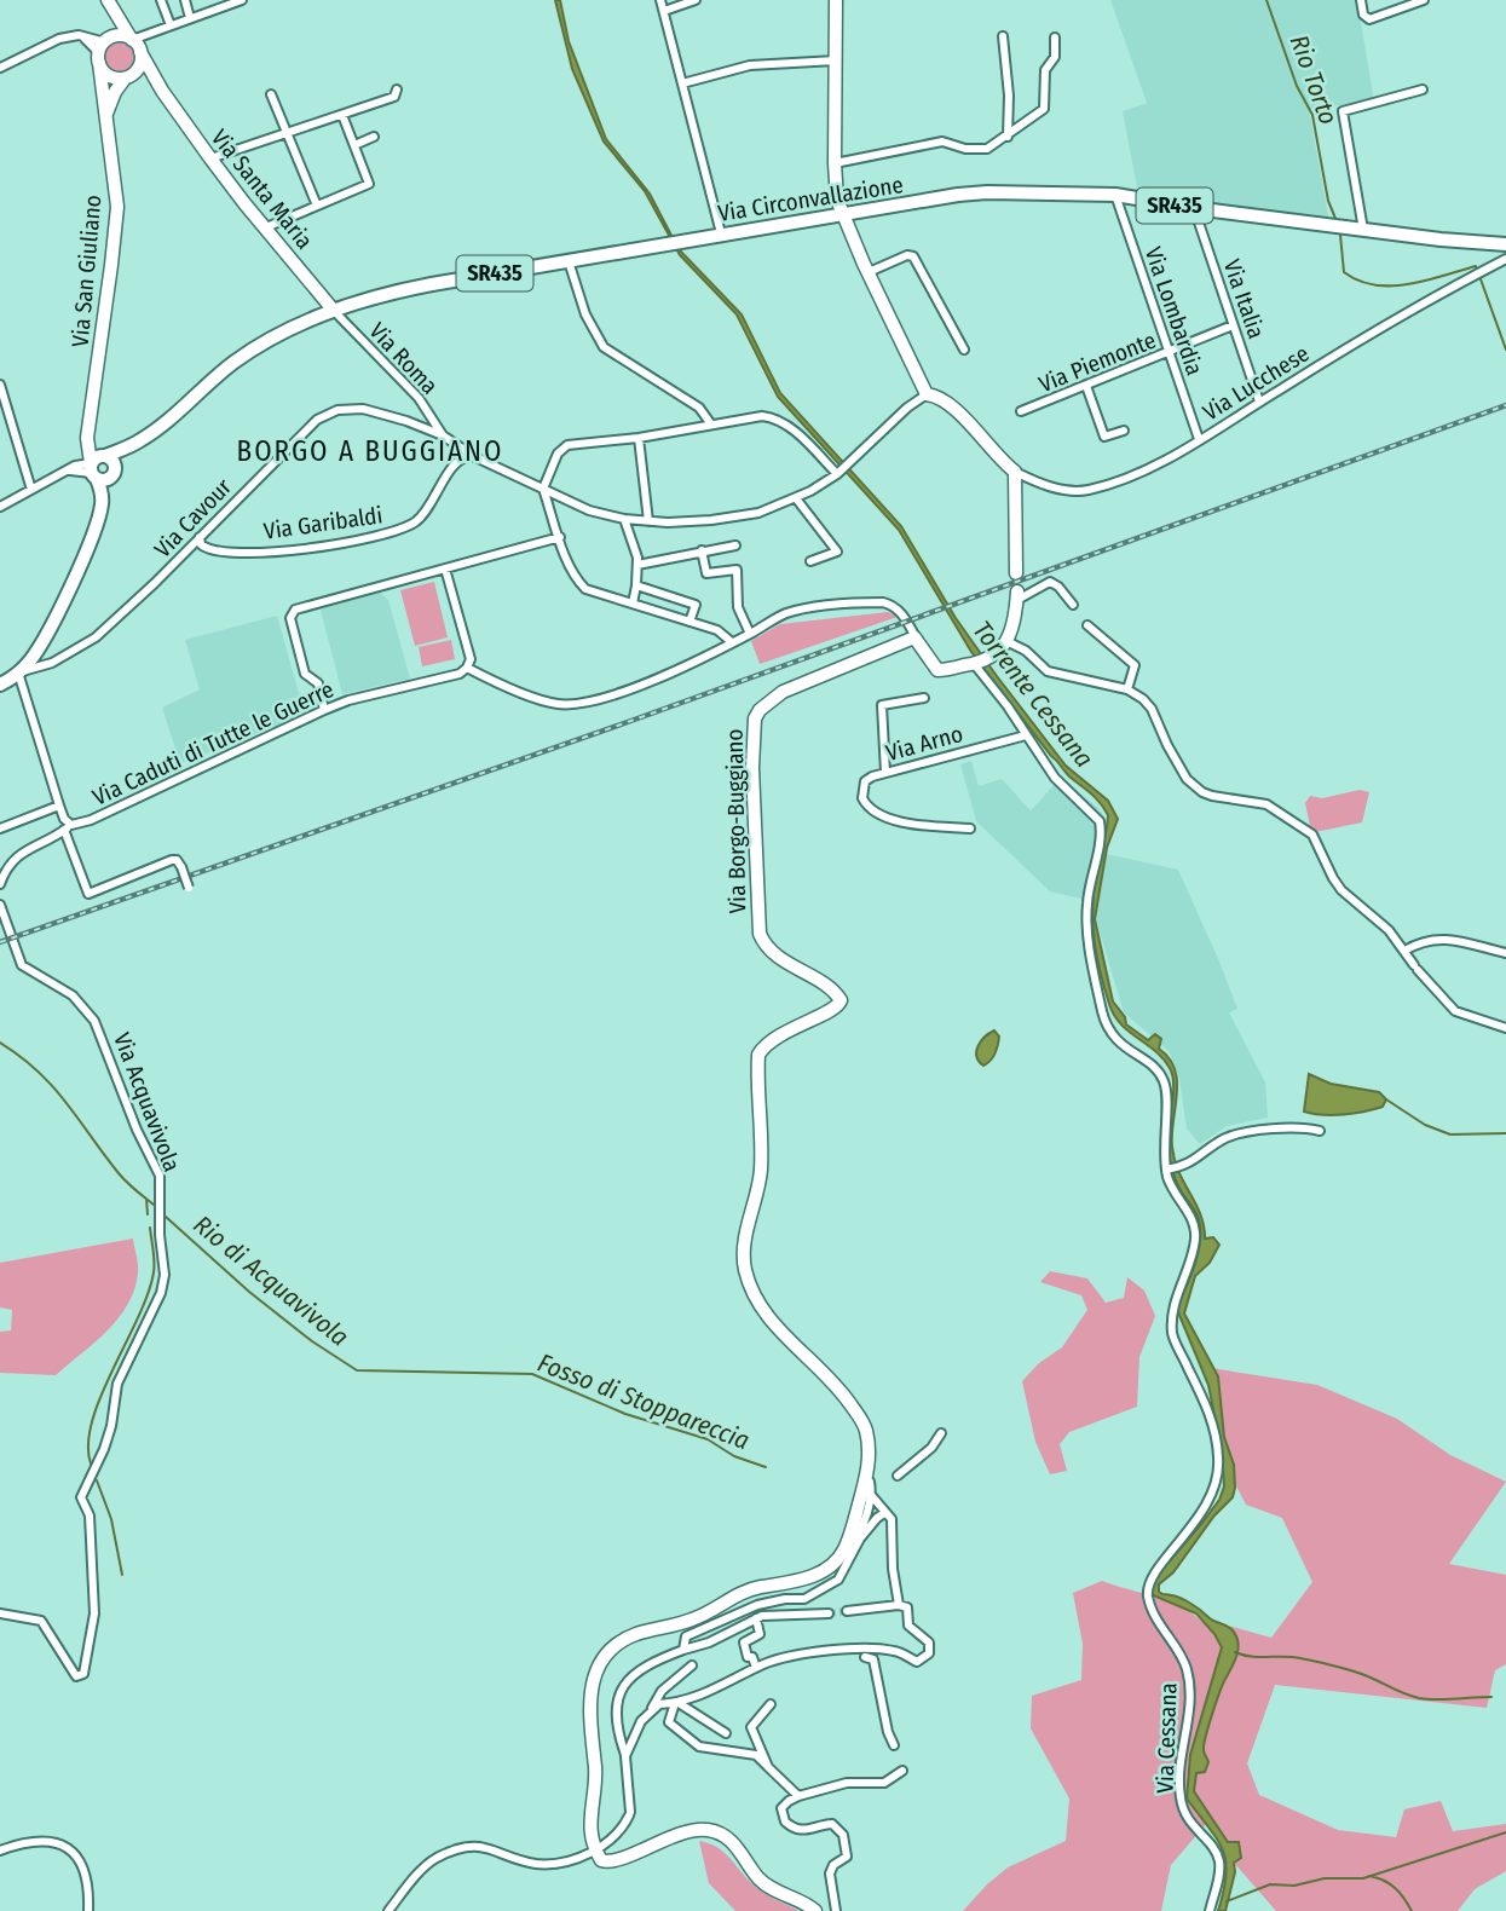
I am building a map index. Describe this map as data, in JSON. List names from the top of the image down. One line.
{"streets":{"main road":["Via Circonvallazione","SR435"],"street":["Via Santa Maria","Via San Giuliano","Via Italia","Via Lombardia","Via Roma","Via Piemonte","Via Lucchese","Via Cavour","Via Garibaldi","Via Caduti di Tutte le Guerre","Via Arno","Via Borgo-Buggiano","Via Acquavivola","Via Cessana"]},"crossings":[["Via Santa Maria","Via Circonvallazione"],["Via Santa Maria","Via San Giuliano"],["Via Santa Maria","Via Roma"],["Via Circonvallazione","Via San Giuliano"],["Via Circonvallazione","Via Italia"],["Via Circonvallazione","Via Lombardia"],["Via Circonvallazione","Via Roma"],["Via Italia","Via Piemonte"],["Via Italia","Via Lucchese"],["Via Lombardia","Via Piemonte"],["Via Lombardia","Via Lucchese"],["Via Roma","Via Cavour"],["Via Cavour","Via Garibaldi"],["Via Arno","Via Cessana"]],"districts":["BORGO A BUGGIANO"],"water":["Rio Torto","Torrente Cessana","Rio di Acquavivola","Fosso di Stoppareccia"]}
